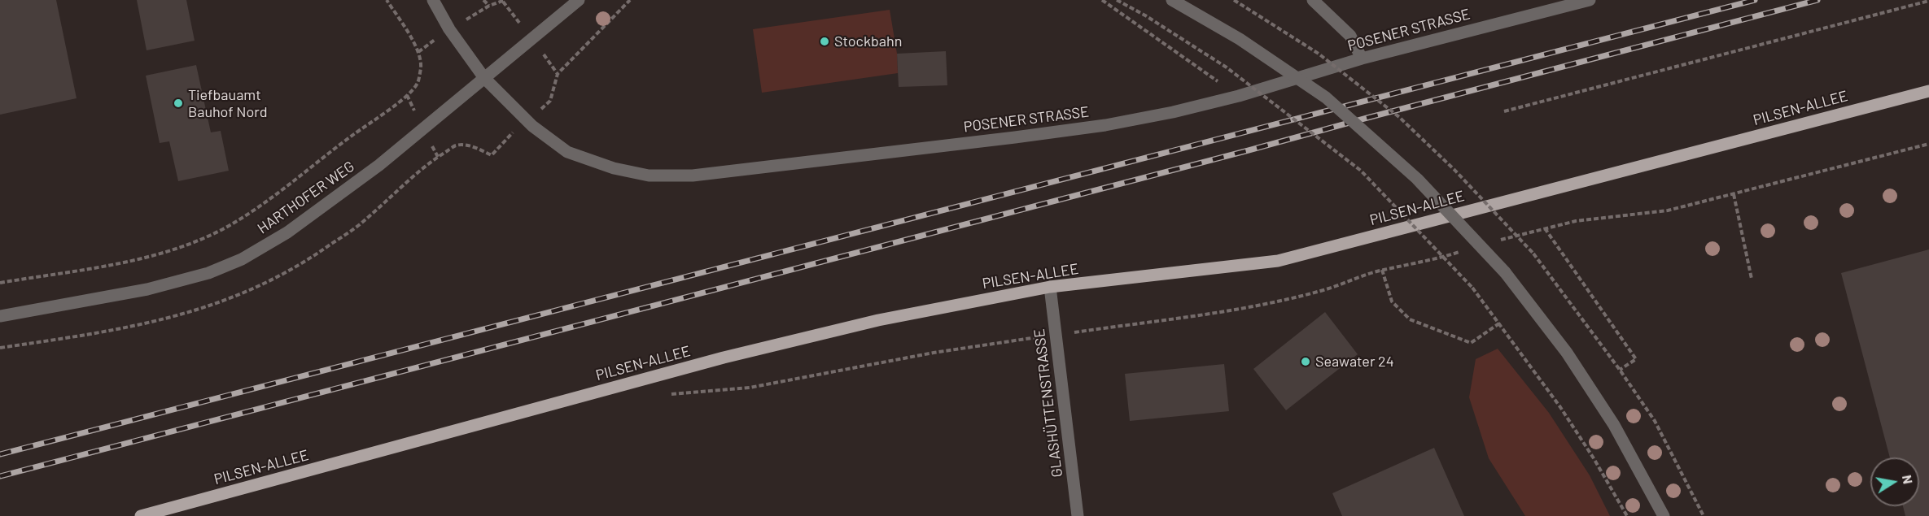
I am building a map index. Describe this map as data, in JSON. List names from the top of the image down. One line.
{"streets":{"main road":["PILSEN-ALLEE"],"street":["POSENER STRASSE","HARTHOFER WEG","GLASHÜTTENSTRASSE"]},"crossings":[["POSENER STRASSE","HARTHOFER WEG"],["PILSEN-ALLEE","GLASHÜTTENSTRASSE"]],"places":["Stockbahn","Tiefbauamt Bauhof Nord","Seawater 24"],"north":"right"}
